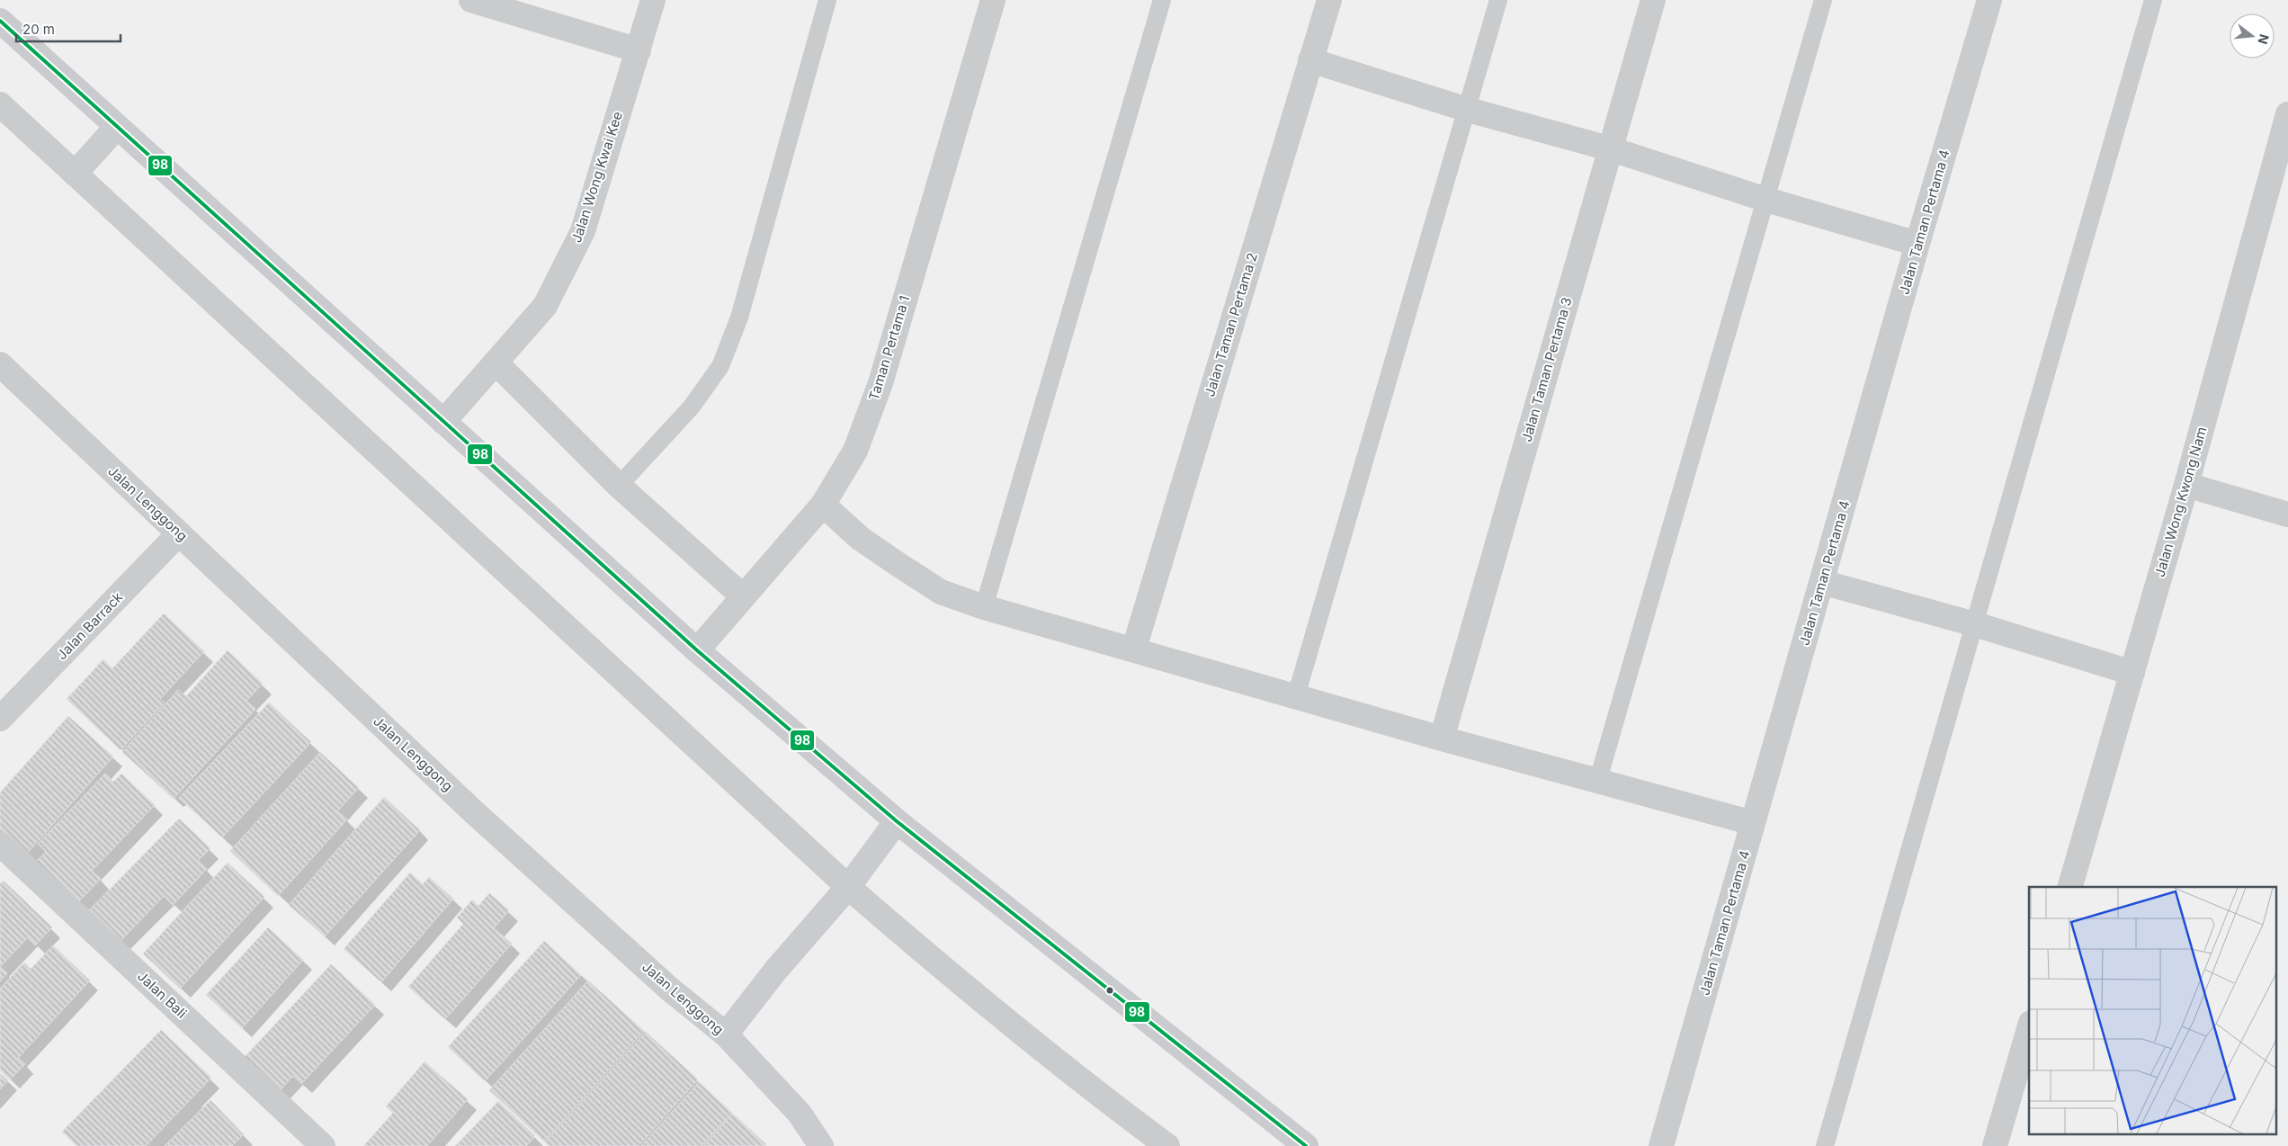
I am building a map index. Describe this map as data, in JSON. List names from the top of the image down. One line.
{"streets":{"main road":["Jalan Lenggong"],"street":["Jalan Wong Kwai Kee","Jalan Taman Pertama 4","Jalan Taman Pertama 2","Taman Pertama 1","Jalan Taman Pertama 3","Jalan Wong Kwong Nam","Jalan Barrack","Jalan Bali"]},"crossings":[["Jalan Lenggong","Jalan Barrack"]],"lines":["transit line 98"],"scale_bar":"20 m","north":"right"}
